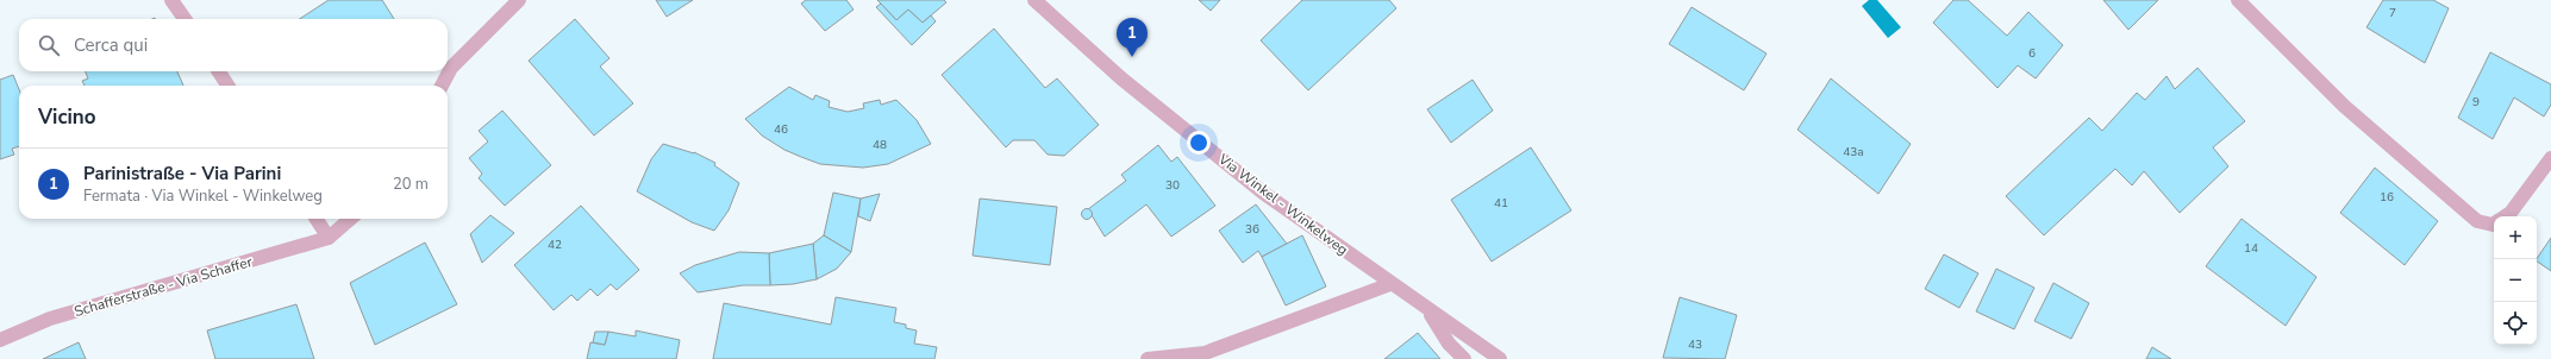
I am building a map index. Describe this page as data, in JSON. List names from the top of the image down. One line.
{"streets":{"street":["Via Winkel - Winkelweg","Schafferstraße - Via Schaffer"]},"house_numbers":["7","6","9","46","48","43a","30","16","41","36","42","14","43"],"page":{"pins":"1","search":"Cerca qui","heading":"Vicino","list":[{"mark":"1","name":"Parinistraße - Via Parini","note":"Fermata · Via Winkel - Winkelweg","value":"20 m"}],"map_buttons":["+","−"]}}
